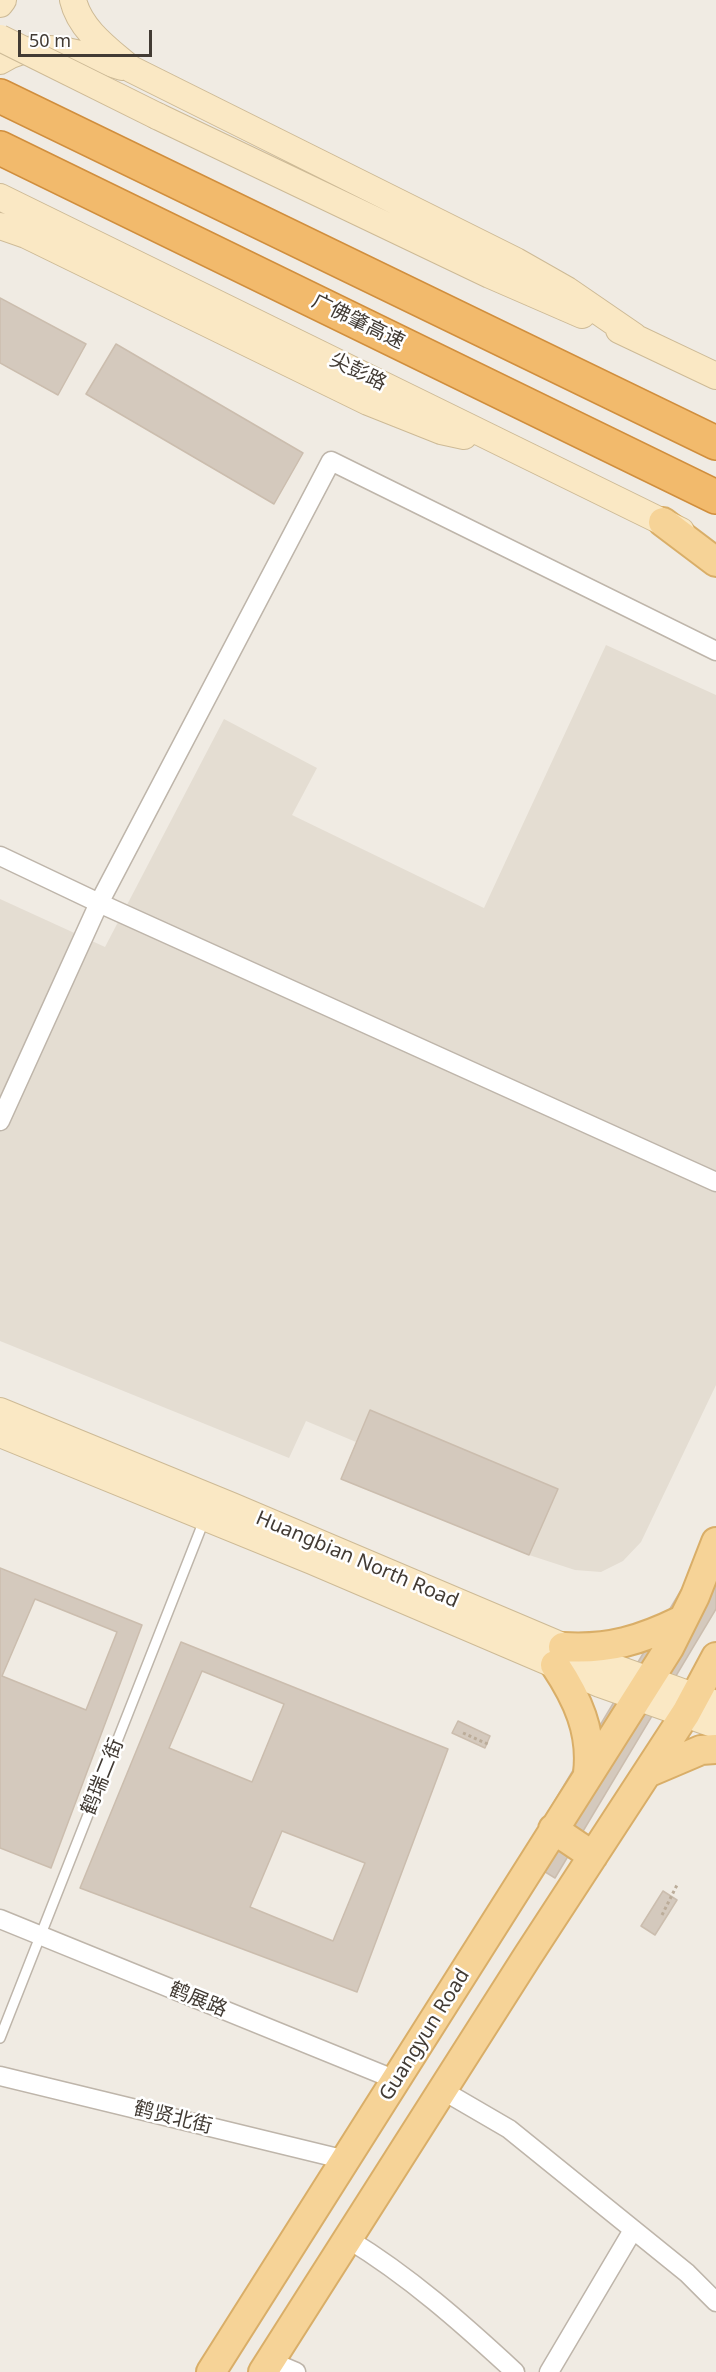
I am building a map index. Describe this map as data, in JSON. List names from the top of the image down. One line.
{"streets":{"highway":["广佛肇高速"],"main road":["Guangyun Road"],"street":["尖彭路","Huangbian North Road","鹤展路","鹤贤北街"],"lane":["鹤瑞二街"]},"crossings":[["Huangbian North Road","鹤瑞二街"],["Huangbian North Road","Guangyun Road"],["鹤瑞二街","鹤展路"],["鹤展路","Guangyun Road"],["Guangyun Road","鹤贤北街"]],"scale_bar":"50 m"}
